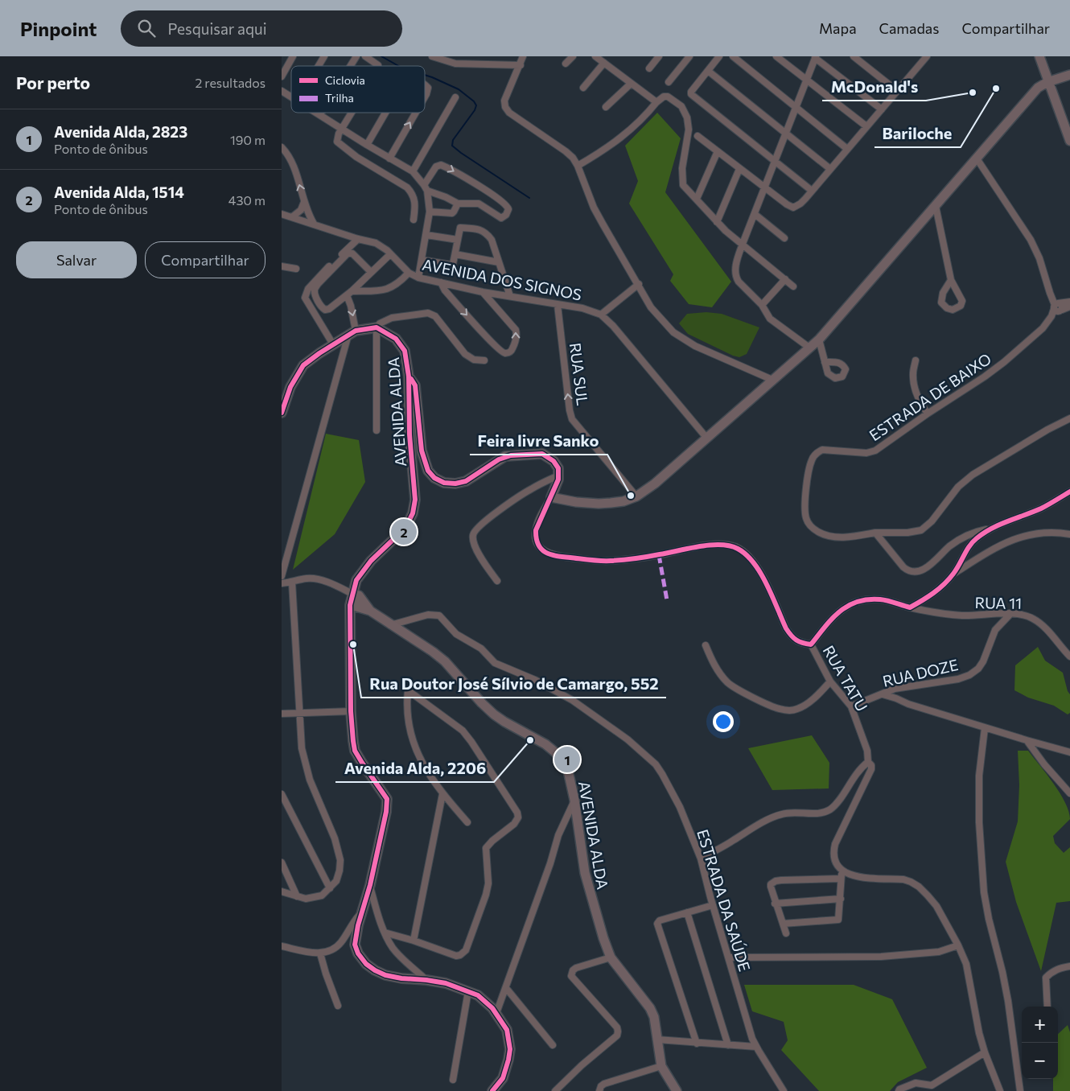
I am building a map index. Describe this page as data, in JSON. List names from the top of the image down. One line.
{"streets":{"street":["AVENIDA DOS SIGNOS","RUA SUL","ESTRADA DE BAIXO","AVENIDA ALDA","RUA 11","RUA DOZE","RUA TATU","ESTRADA DA SAÚDE"]},"crossings":[["AVENIDA DOS SIGNOS","RUA SUL"],["AVENIDA ALDA","ESTRADA DA SAÚDE"],["RUA 11","RUA DOZE"],["RUA 11","RUA TATU"],["RUA DOZE","RUA TATU"]],"one_way":["RUA SUL"],"places":["Bariloche","McDonald's","Feira livre Sanko","Rua Doutor José Sílvio de Camargo, 552","Avenida Alda, 2206"],"legend":["Ciclovia","Trilha"],"page":{"header":"Pinpoint","search":"Pesquisar aqui","nav":["Mapa","Camadas","Compartilhar"],"heading":["Por perto","2 resultados"],"list":[{"mark":"1","name":"Avenida Alda, 2823","note":"Ponto de ônibus","value":"190 m"},{"mark":"2","name":"Avenida Alda, 1514","note":"Ponto de ônibus","value":"430 m"}],"buttons":["Salvar","Compartilhar"],"pins":["2","1"],"map_buttons":["+","−"]}}
